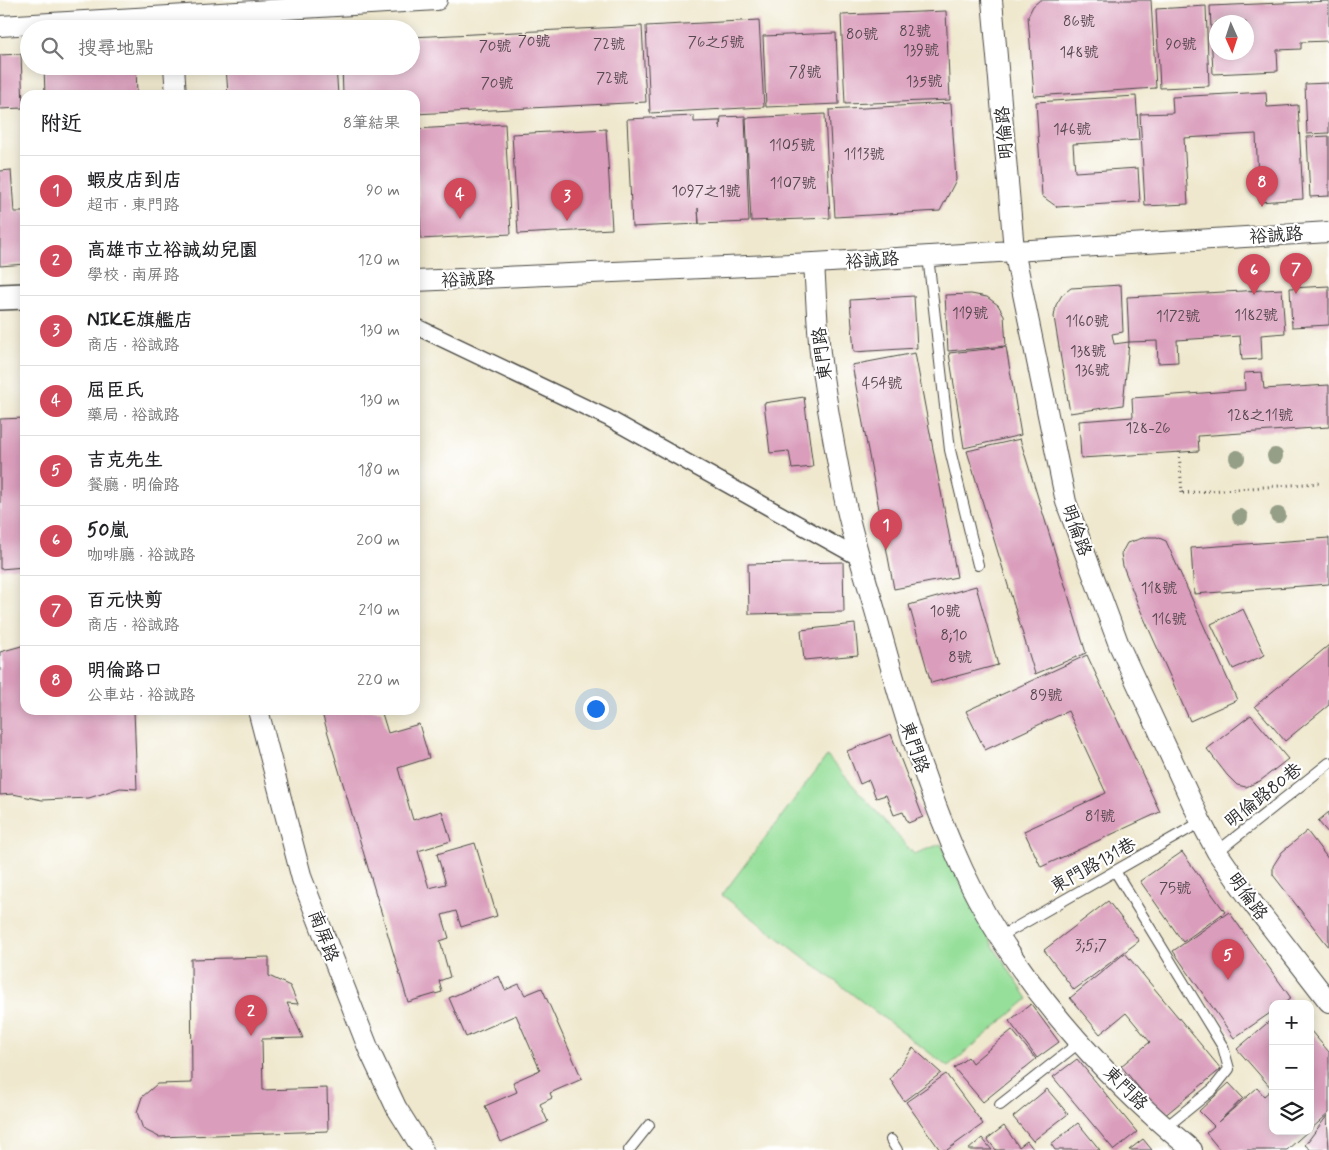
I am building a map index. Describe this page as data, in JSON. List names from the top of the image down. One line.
{"streets":{"street":["明倫路","裕誠路","東門路","南屏路"],"lane":["明倫路80巷","東門路131巷"]},"crossings":[["明倫路","裕誠路"],["明倫路","明倫路80巷"],["明倫路","東門路131巷"],["裕誠路","東門路"],["東門路","東門路131巷"]],"house_numbers":["86號","82號","80號","70號","76之5號","72號","90號","70號","139號","148號","78號","72號","135號","70號","146號","1105號","1113號","1107號","1097之1號","119號","1182號","1172號","1160號","138號","136號","454號","128之11號","128-26","118號","10號","116號","8;10","8號","89號","81號","75號","3;5;7"],"north":"bottom","page":{"search":"搜尋地點","heading":["附近","8筆結果"],"list":[{"mark":"1","name":"蝦皮店到店","note":"超市 · 東門路","value":"90 m"},{"mark":"2","name":"高雄市立裕誠幼兒園","note":"學校 · 南屏路","value":"120 m"},{"mark":"3","name":"NIKE旗艦店","note":"商店 · 裕誠路","value":"130 m"},{"mark":"4","name":"屈臣氏","note":"藥局 · 裕誠路","value":"130 m"},{"mark":"5","name":"吉克先生","note":"餐廳 · 明倫路","value":"180 m"},{"mark":"6","name":"50嵐","note":"咖啡廳 · 裕誠路","value":"200 m"},{"mark":"7","name":"百元快剪","note":"商店 · 裕誠路","value":"210 m"},{"mark":"8","name":"明倫路口","note":"公車站 · 裕誠路","value":"220 m"}],"pins":["8","4","3","7","6","1","5","2"],"map_buttons":["+","−"]}}
